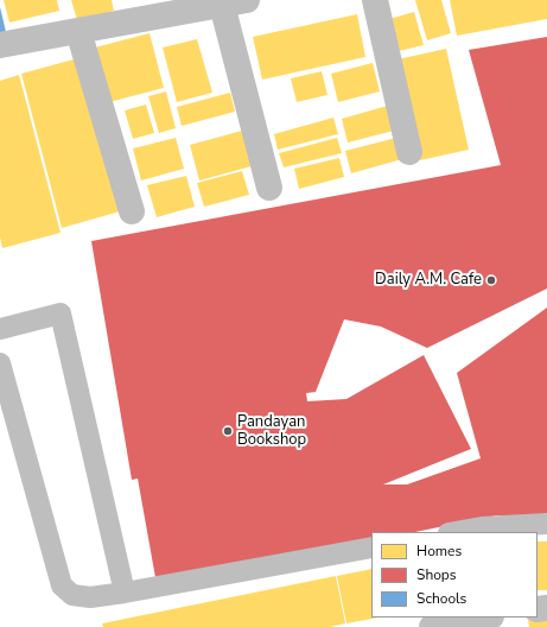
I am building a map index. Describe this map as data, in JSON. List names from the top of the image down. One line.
{"places":["Daily A.M. Cafe","Pandayan Bookshop"],"legend":["Homes","Shops","Schools"]}
